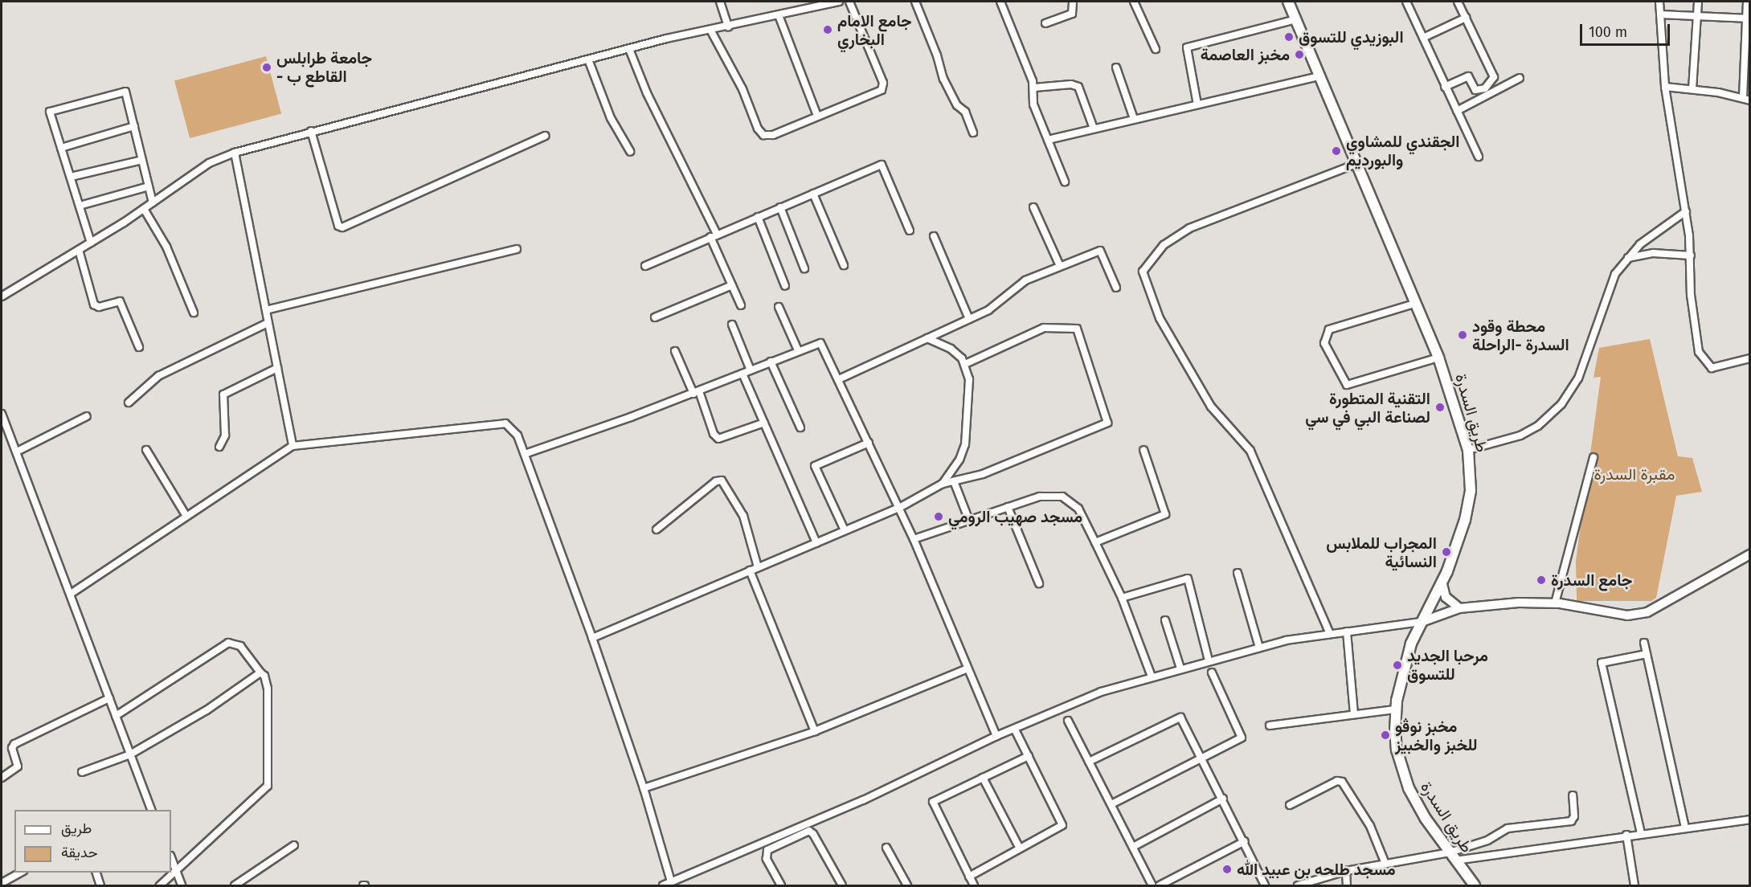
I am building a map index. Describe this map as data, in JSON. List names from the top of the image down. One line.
{"streets":{"main road":["طريق السدرة"]},"parks":["مقبرة السدرة"],"places":["جامع الامام البخاري","البوزيدي للتسوق","مخبز العاصمة","جامعة طرابلس - القاطع ب","الجقندي للمشاوي والبورديم","محطة وقود السدرة -الراحلة","التقنية المتطورة لصناعة البي في سي","مسجد صهيب الرومي","المجراب للملابس النسائية","جامع السدرة","مرحبا الجديد للتسوق","مخبز نوڤو للخبز والخبيز","مسجد طلحه بن عبيد الله"],"legend":["طريق","حديقة"],"scale_bar":"100 m"}
